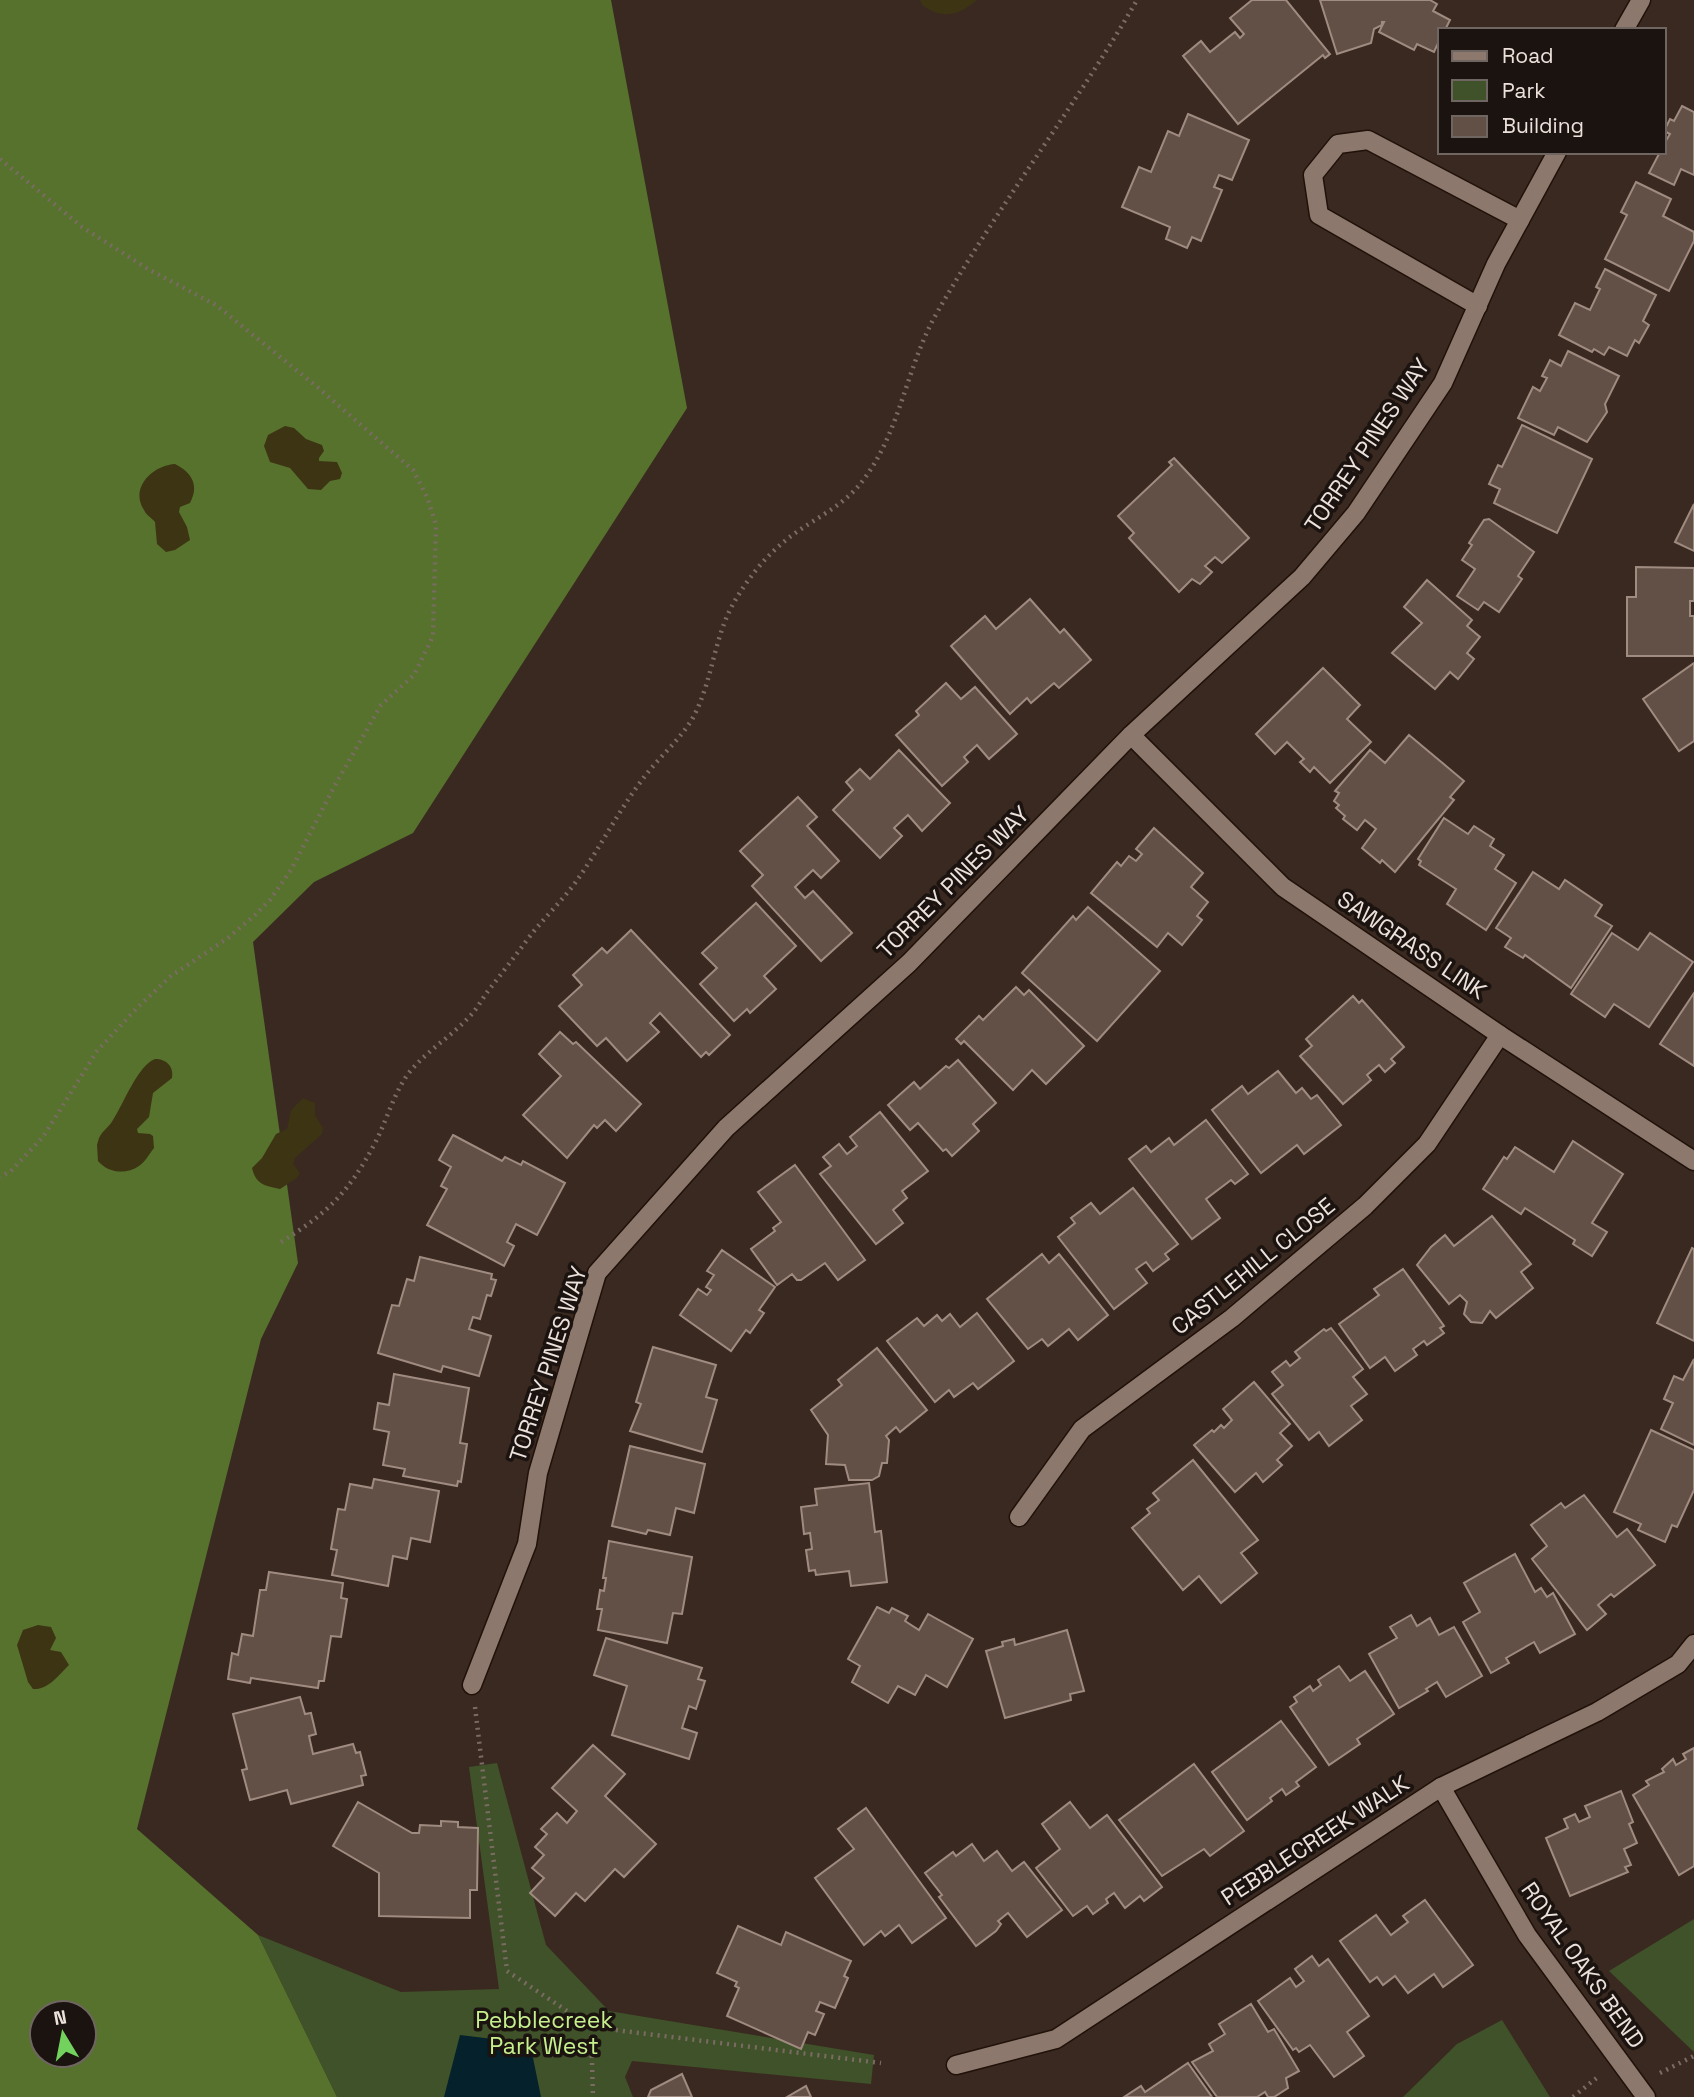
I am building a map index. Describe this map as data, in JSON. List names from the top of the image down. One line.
{"streets":{"street":["TORREY PINES WAY","SAWGRASS LINK","CASTLEHILL CLOSE","PEBBLECREEK WALK","ROYAL OAKS BEND"]},"crossings":[["TORREY PINES WAY","SAWGRASS LINK"],["SAWGRASS LINK","CASTLEHILL CLOSE"],["PEBBLECREEK WALK","ROYAL OAKS BEND"]],"parks":["Pebblecreek Park West"],"legend":["Road","Park","Building"],"north":"top"}
